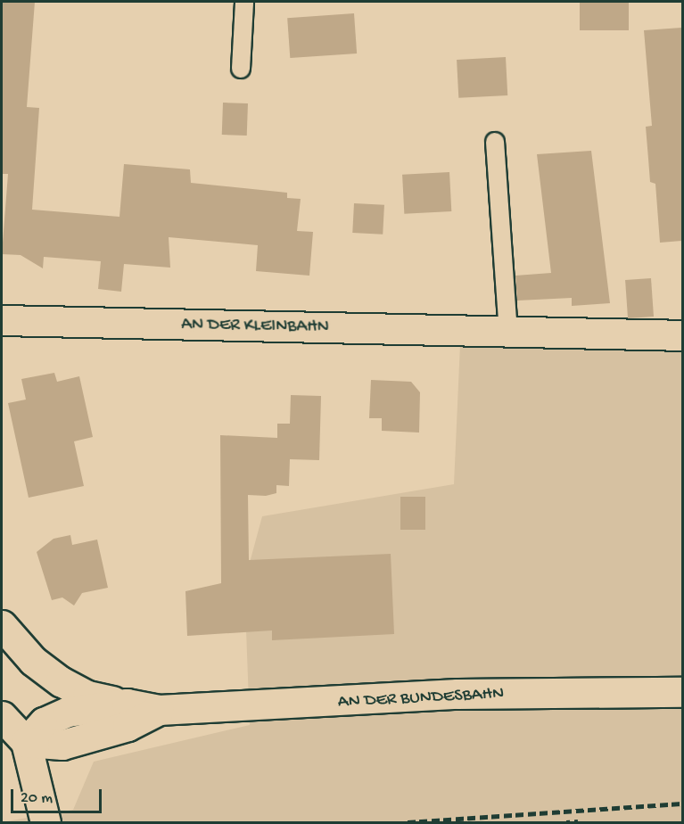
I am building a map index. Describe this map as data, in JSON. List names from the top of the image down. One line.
{"streets":{"street":["AN DER KLEINBAHN","AN DER BUNDESBAHN"]},"scale_bar":"20 m"}
